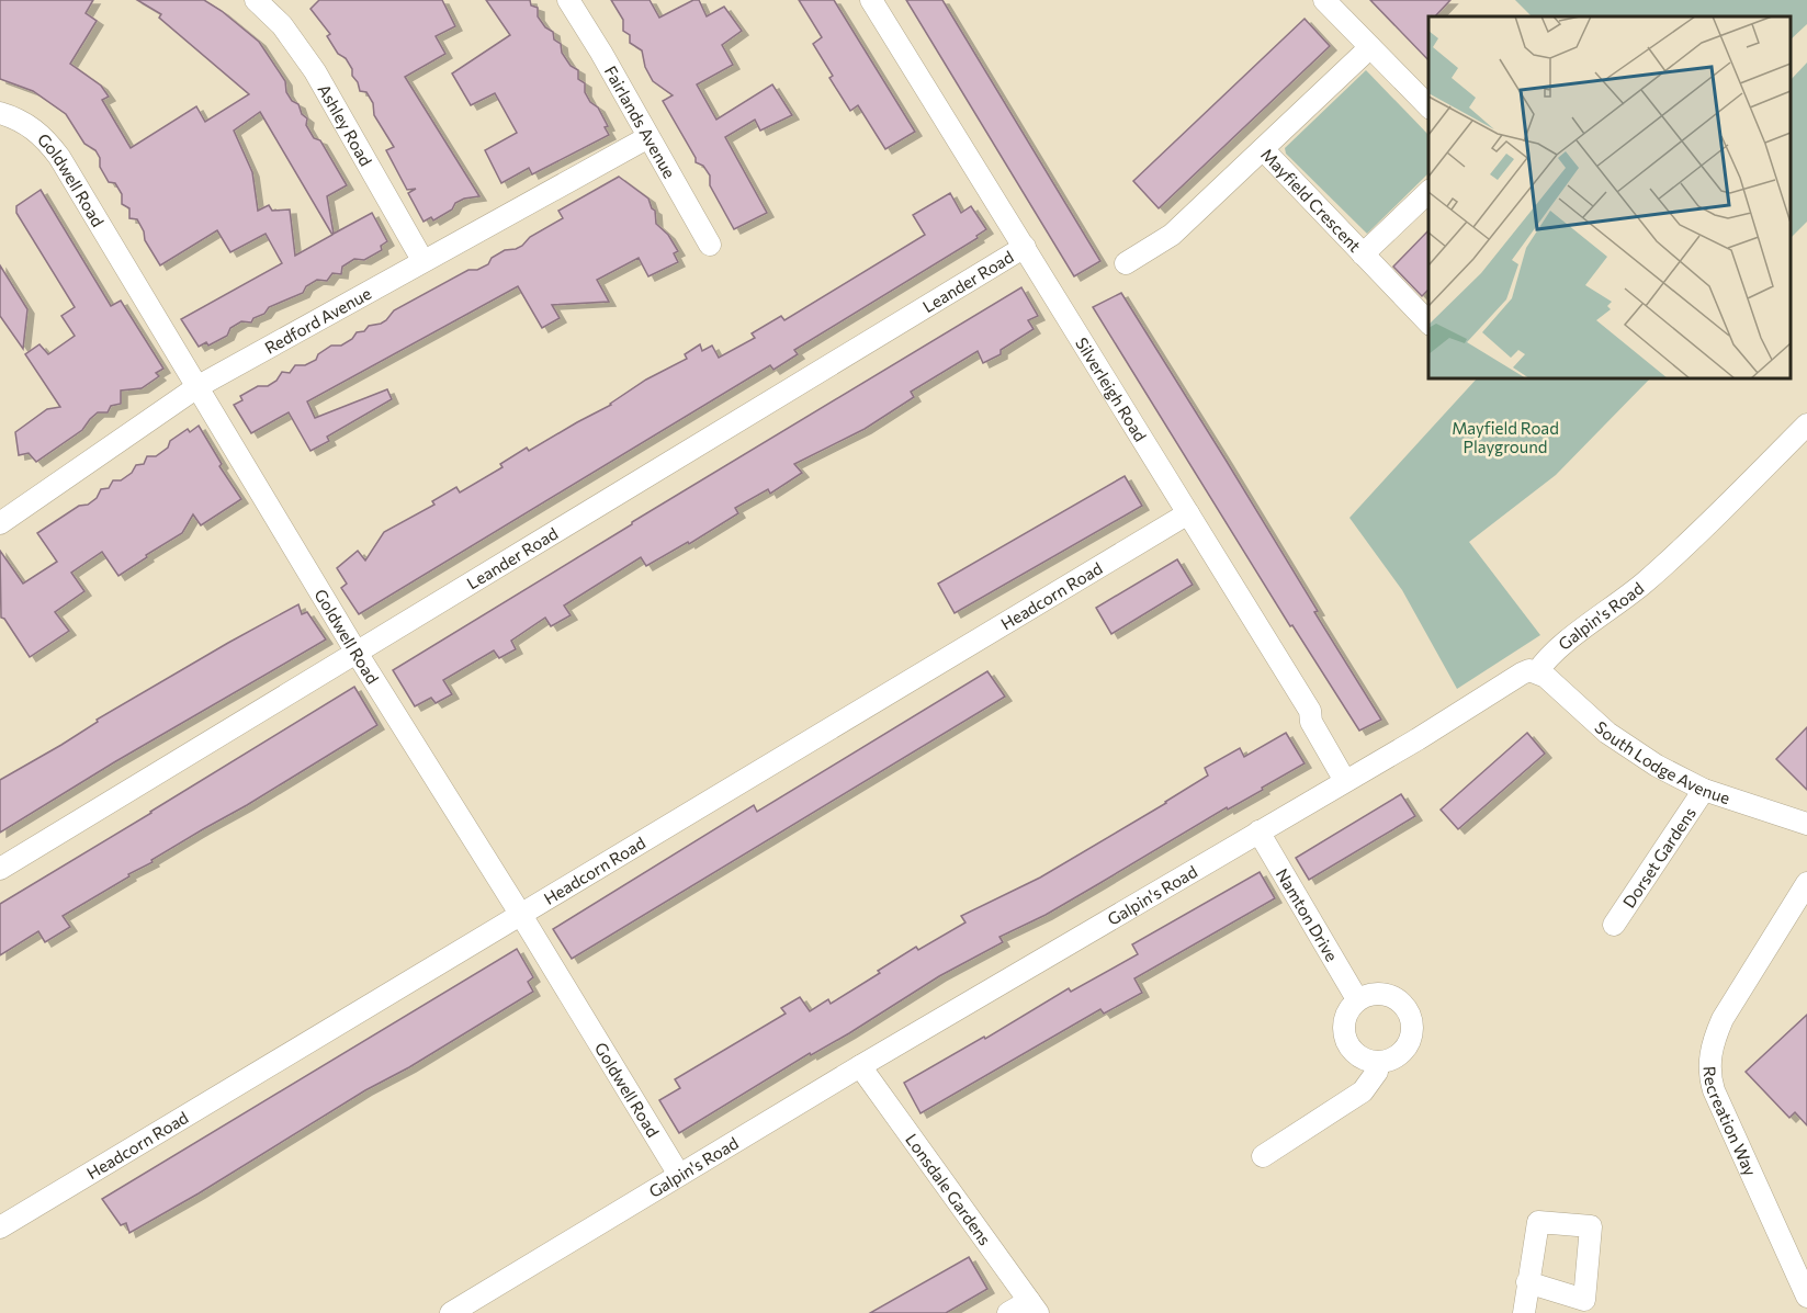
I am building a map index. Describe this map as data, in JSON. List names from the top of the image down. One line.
{"streets":{"street":["Fairlands Avenue","Ashley Road","Goldwell Road","Mayfield Crescent","Leander Road","Redford Avenue","Silverleigh Road","Headcorn Road","Galpin's Road","South Lodge Avenue","Dorset Gardens","Namton Drive","Recreation Way","Lonsdale Gardens"]},"crossings":[["Fairlands Avenue","Redford Avenue"],["Ashley Road","Redford Avenue"],["Goldwell Road","Leander Road"],["Goldwell Road","Redford Avenue"],["Goldwell Road","Headcorn Road"],["Goldwell Road","Galpin's Road"],["Leander Road","Silverleigh Road"],["Silverleigh Road","Headcorn Road"],["Silverleigh Road","Galpin's Road"],["Galpin's Road","South Lodge Avenue"],["Galpin's Road","Namton Drive"],["Galpin's Road","Lonsdale Gardens"],["South Lodge Avenue","Dorset Gardens"]],"parks":["Mayfield Road Playground"]}
